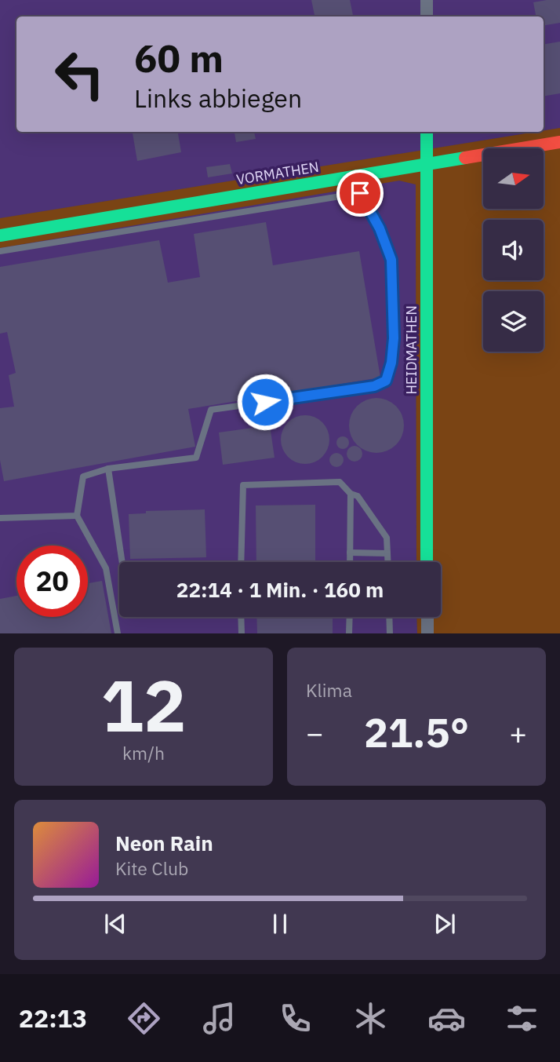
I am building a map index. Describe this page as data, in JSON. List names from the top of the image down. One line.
{"streets":{"street":["VORMATHEN","HEIDMATHEN"]},"crossings":[["VORMATHEN","HEIDMATHEN"]],"north":"right","page":{"turn":["60 m","Links abbiegen"],"limit":"20","trip":"22:14 · 1 Min. · 160 m","tile":[["12","km/h"],"Klima"],"heat":["−","21.5°","+"],"song":["Neon Rain","Kite Club"],"tabs":"22:13"}}
